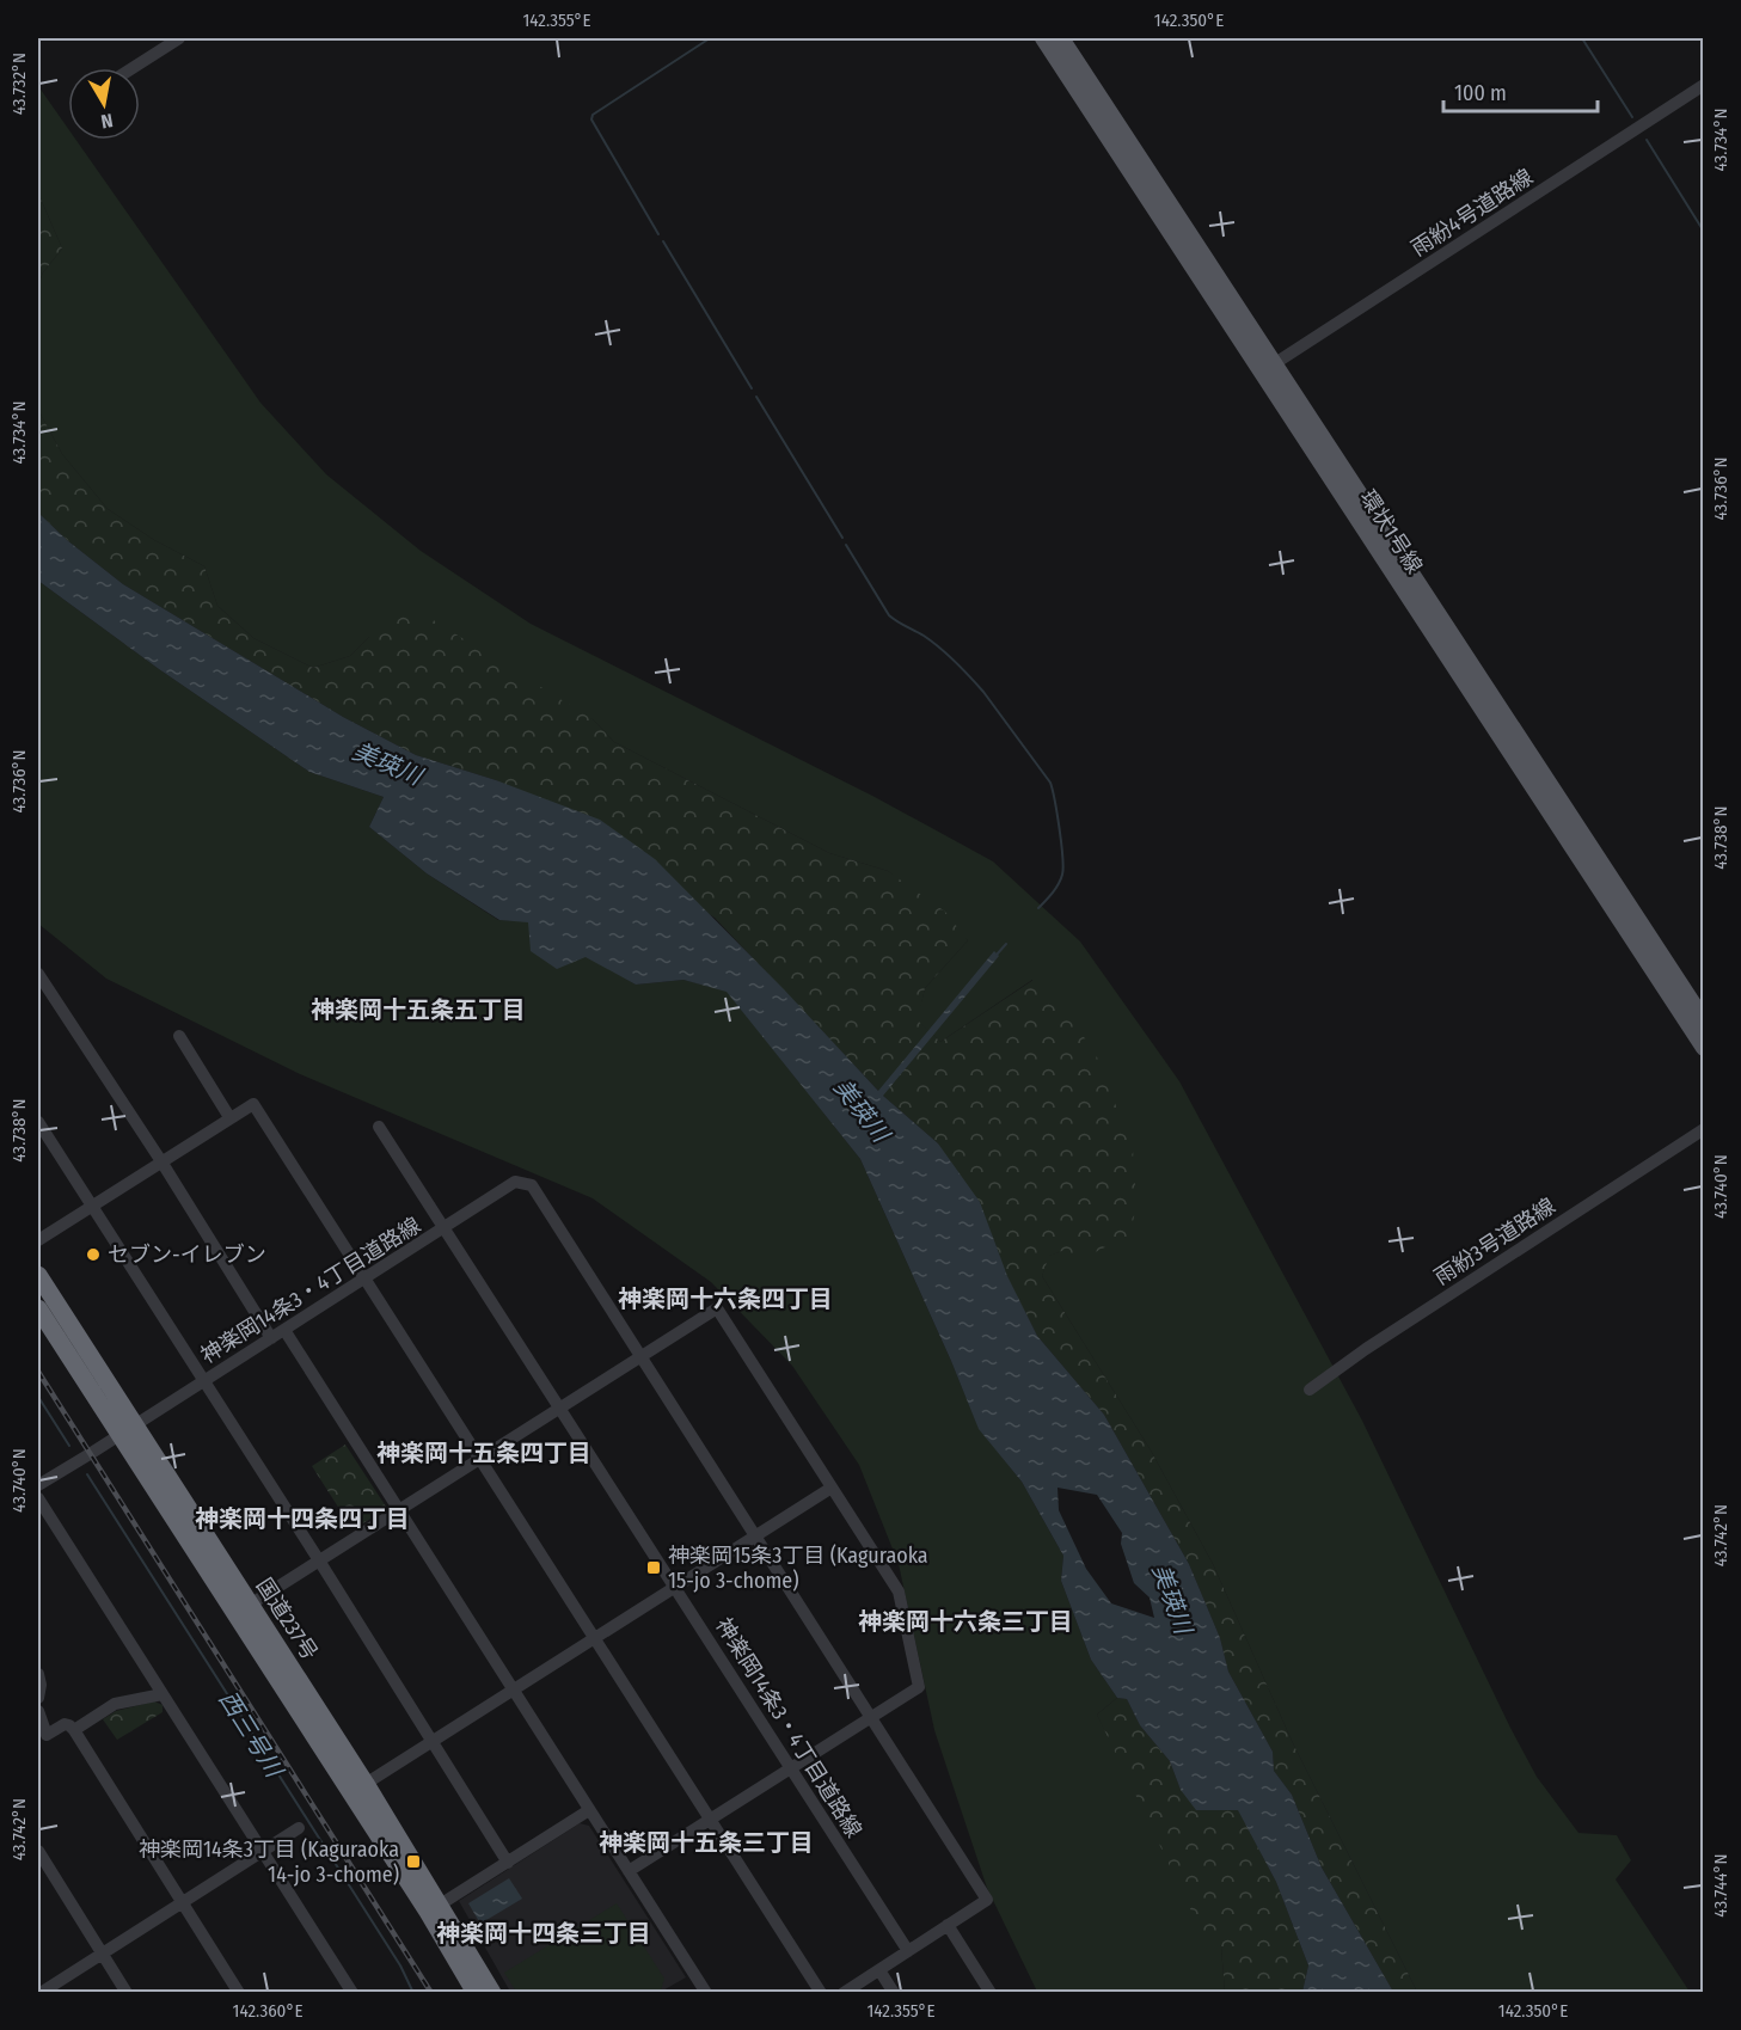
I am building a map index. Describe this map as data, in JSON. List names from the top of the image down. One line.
{"streets":{"highway":["国道237号"],"main road":["環状1号線"],"street":["雨紛4号道路線","雨紛3号道路線","神楽岡14条3・4丁目道路線"]},"crossings":[["雨紛4号道路線","環状1号線"],["神楽岡14条3・4丁目道路線","国道237号"]],"districts":["神楽岡十五条五丁目","神楽岡十六条四丁目","神楽岡十五条四丁目","神楽岡十四条四丁目","神楽岡十六条三丁目","神楽岡十五条三丁目","神楽岡十四条三丁目"],"water":["美瑛川","西三号川"],"places":{"other":["セブン-イレブン"],"transit":["神楽岡15条3丁目 (Kaguraoka 15-jo 3-chome)","神楽岡14条3丁目 (Kaguraoka 14-jo 3-chome)"]},"scale_bar":"100 m","north":"bottom","coordinates":["142.355°E","142.350°E","43.732°N","43.734°N","43.736°N","43.738°N","43.740°N","43.742°N","43.744°N","142.360°E"]}
